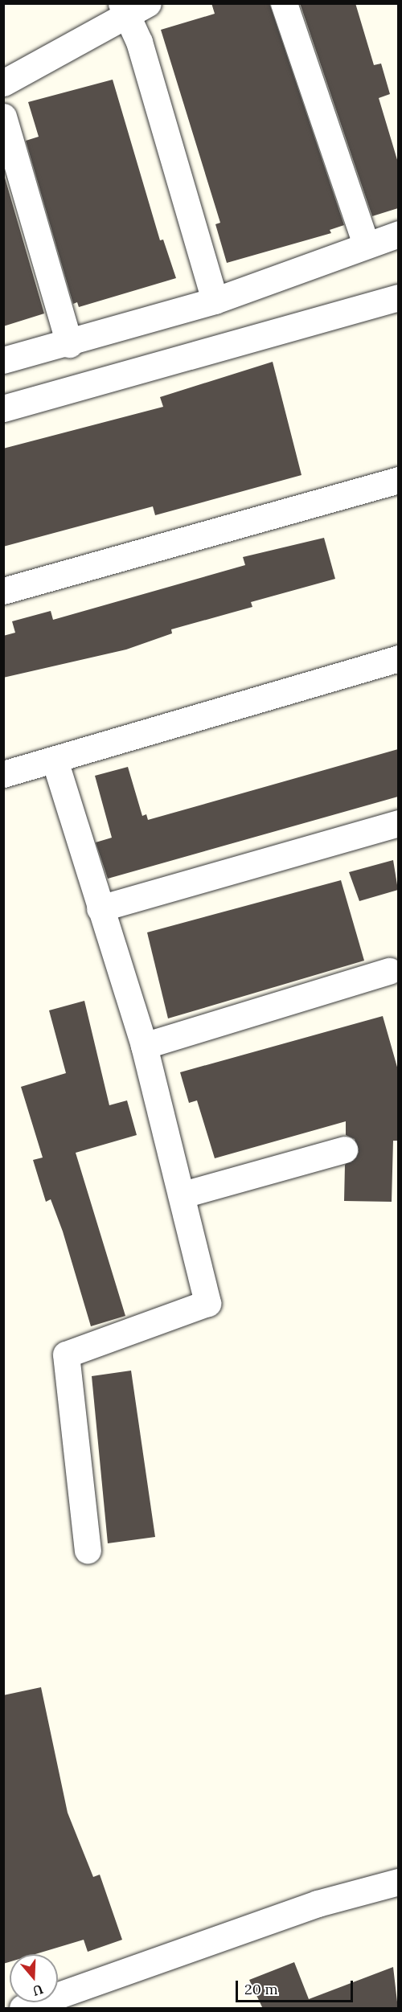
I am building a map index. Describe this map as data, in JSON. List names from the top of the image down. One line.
{"scale_bar":"20 m","north":"bottom"}
